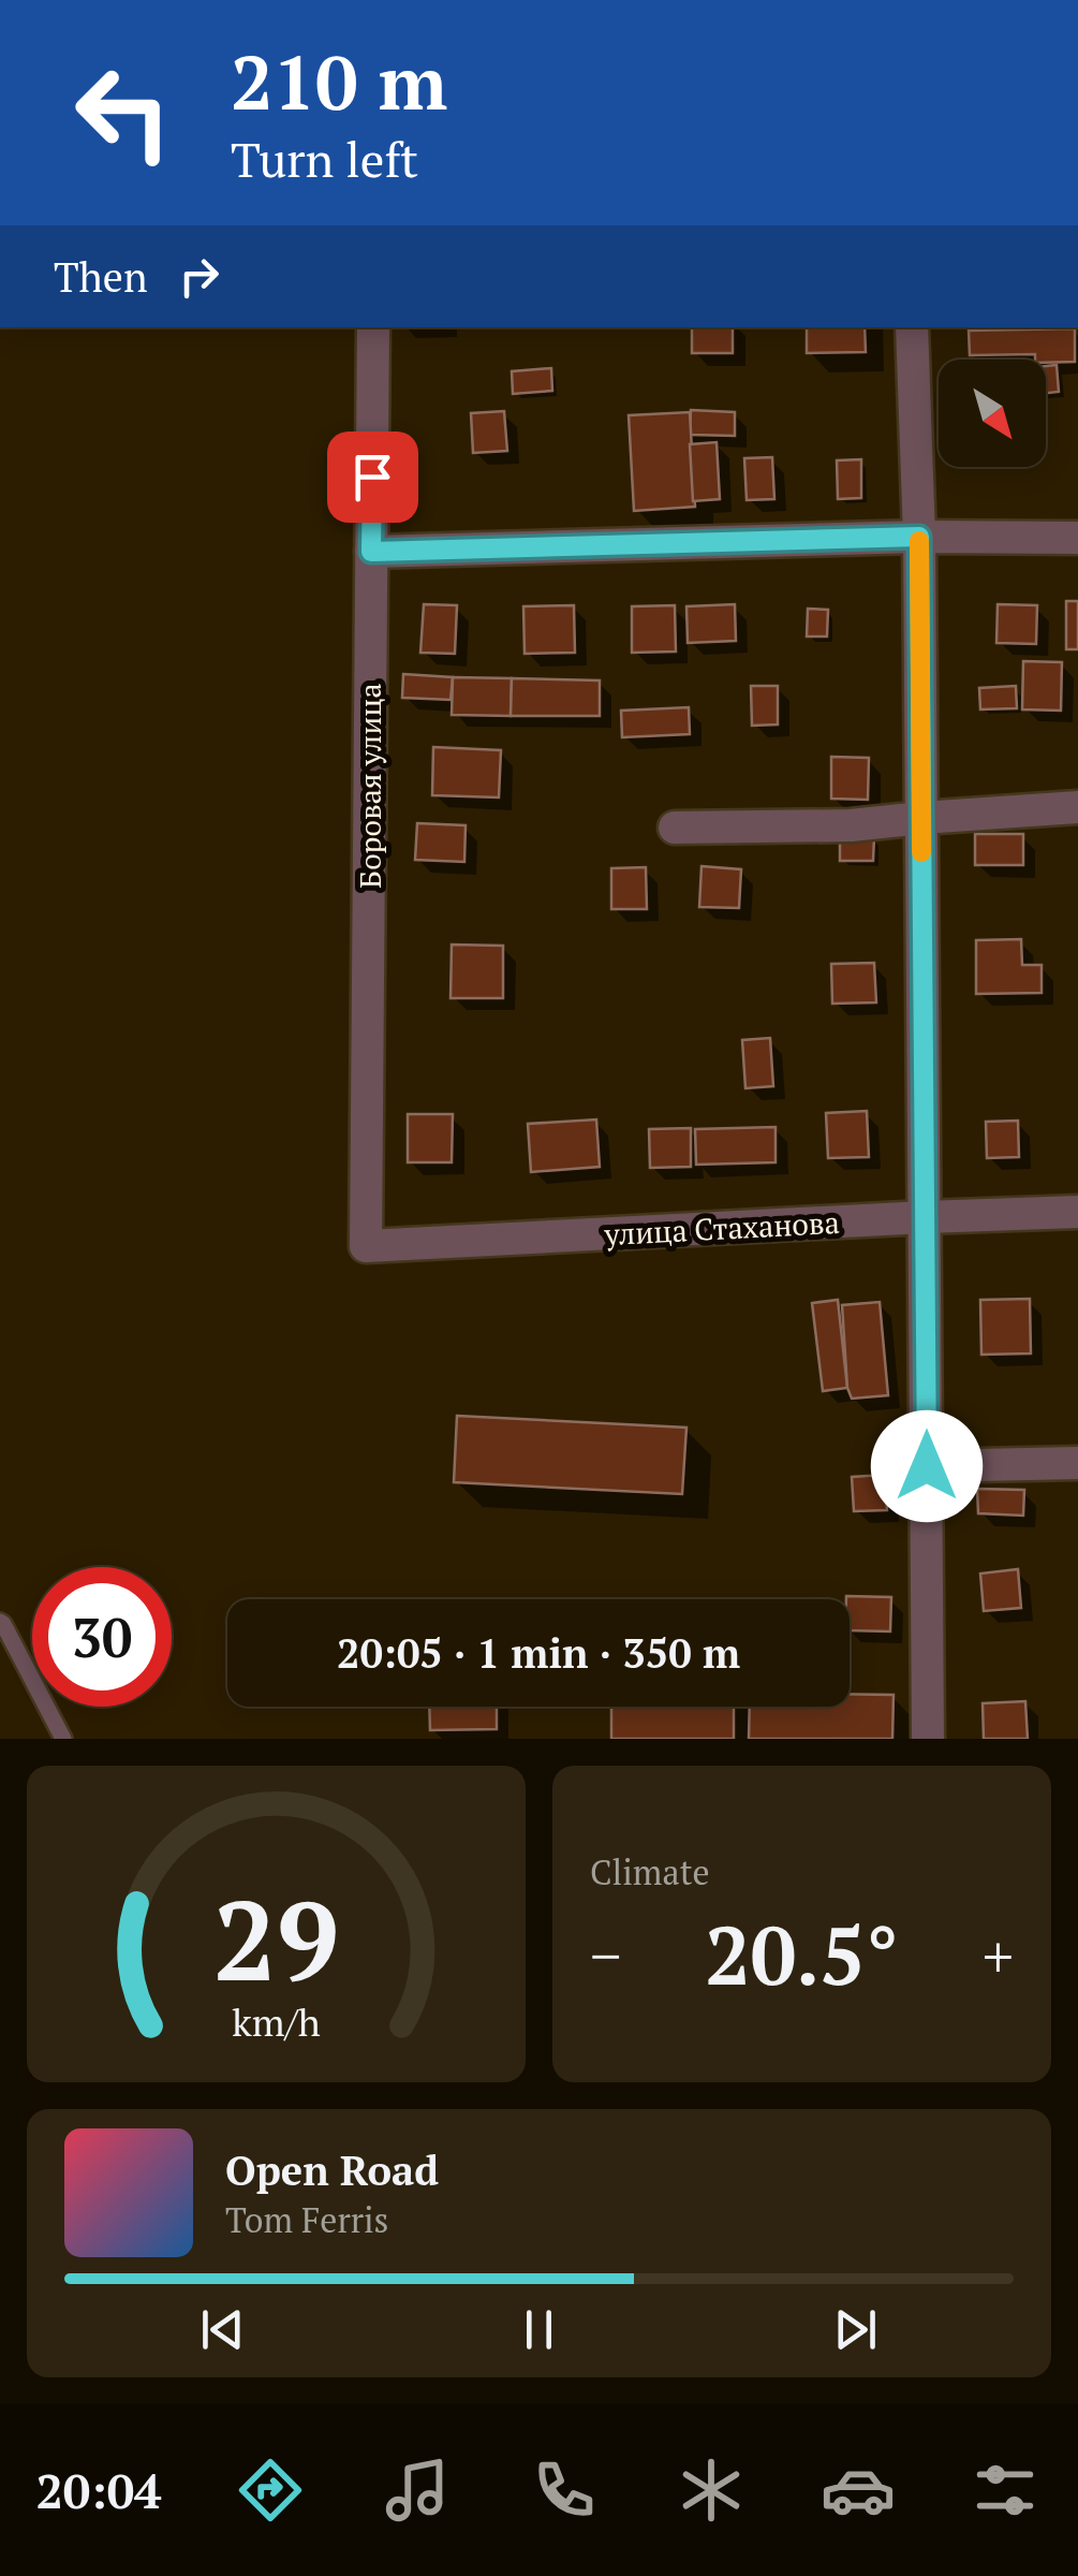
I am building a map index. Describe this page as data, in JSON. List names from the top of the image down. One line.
{"streets":{"street":["Боровая улица","улица Стаханова"]},"crossings":[["Боровая улица","улица Стаханова"]],"north":"bottom right","page":{"turn":["210 m","Turn left"],"then":"Then","limit":"30","trip":"20:05 · 1 min · 350 m","tile":"Climate","heat":["−","20.5°","+"],"song":["Open Road","Tom Ferris"],"tabs":"20:04","gauge":["29","km/h"]}}
